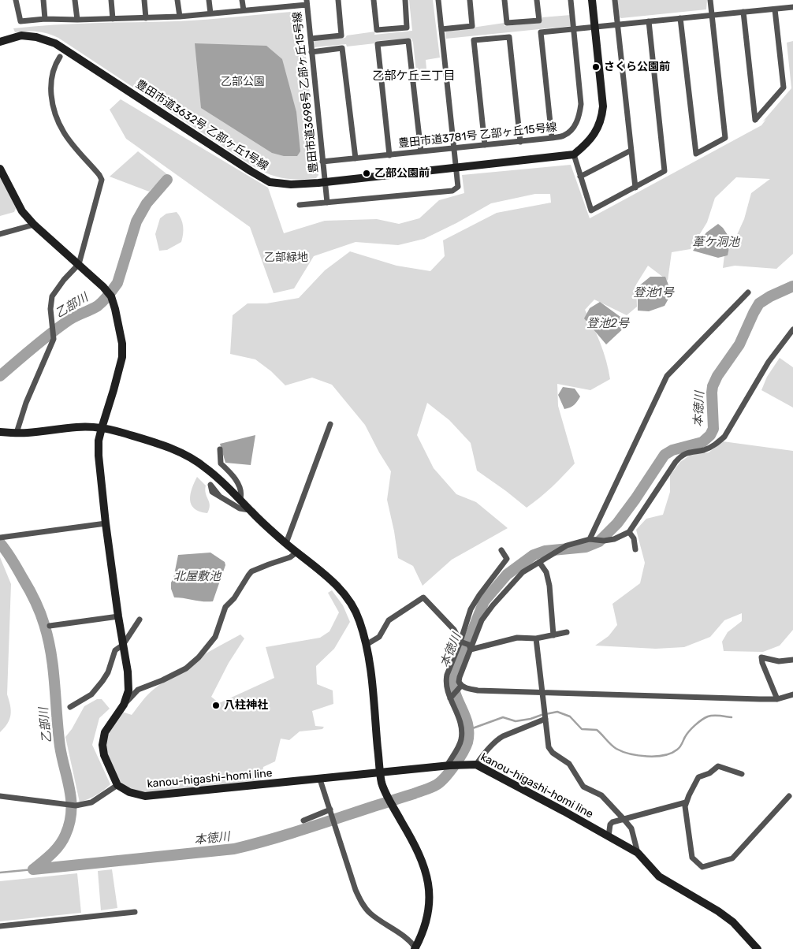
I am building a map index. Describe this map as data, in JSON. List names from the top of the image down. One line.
{"streets":{"street":["豊田市道3698号 乙部ヶ丘15号線","豊田市道3632号 乙部ヶ丘1号線","豊田市道3781号 乙部ヶ丘15号線","kanou-higashi-homi line"]},"crossings":[["豊田市道3698号 乙部ヶ丘15号線","豊田市道3632号 乙部ヶ丘1号線"],["豊田市道3698号 乙部ヶ丘15号線","豊田市道3781号 乙部ヶ丘15号線"]],"districts":["乙部ケ丘三丁目"],"water":["葦ケ洞池","登池1号","乙部川","登池2号","本徳川","北屋敷池"],"parks":["乙部公園","乙部緑地"],"places":["さくら公園前","乙部公園前","八柱神社"]}
